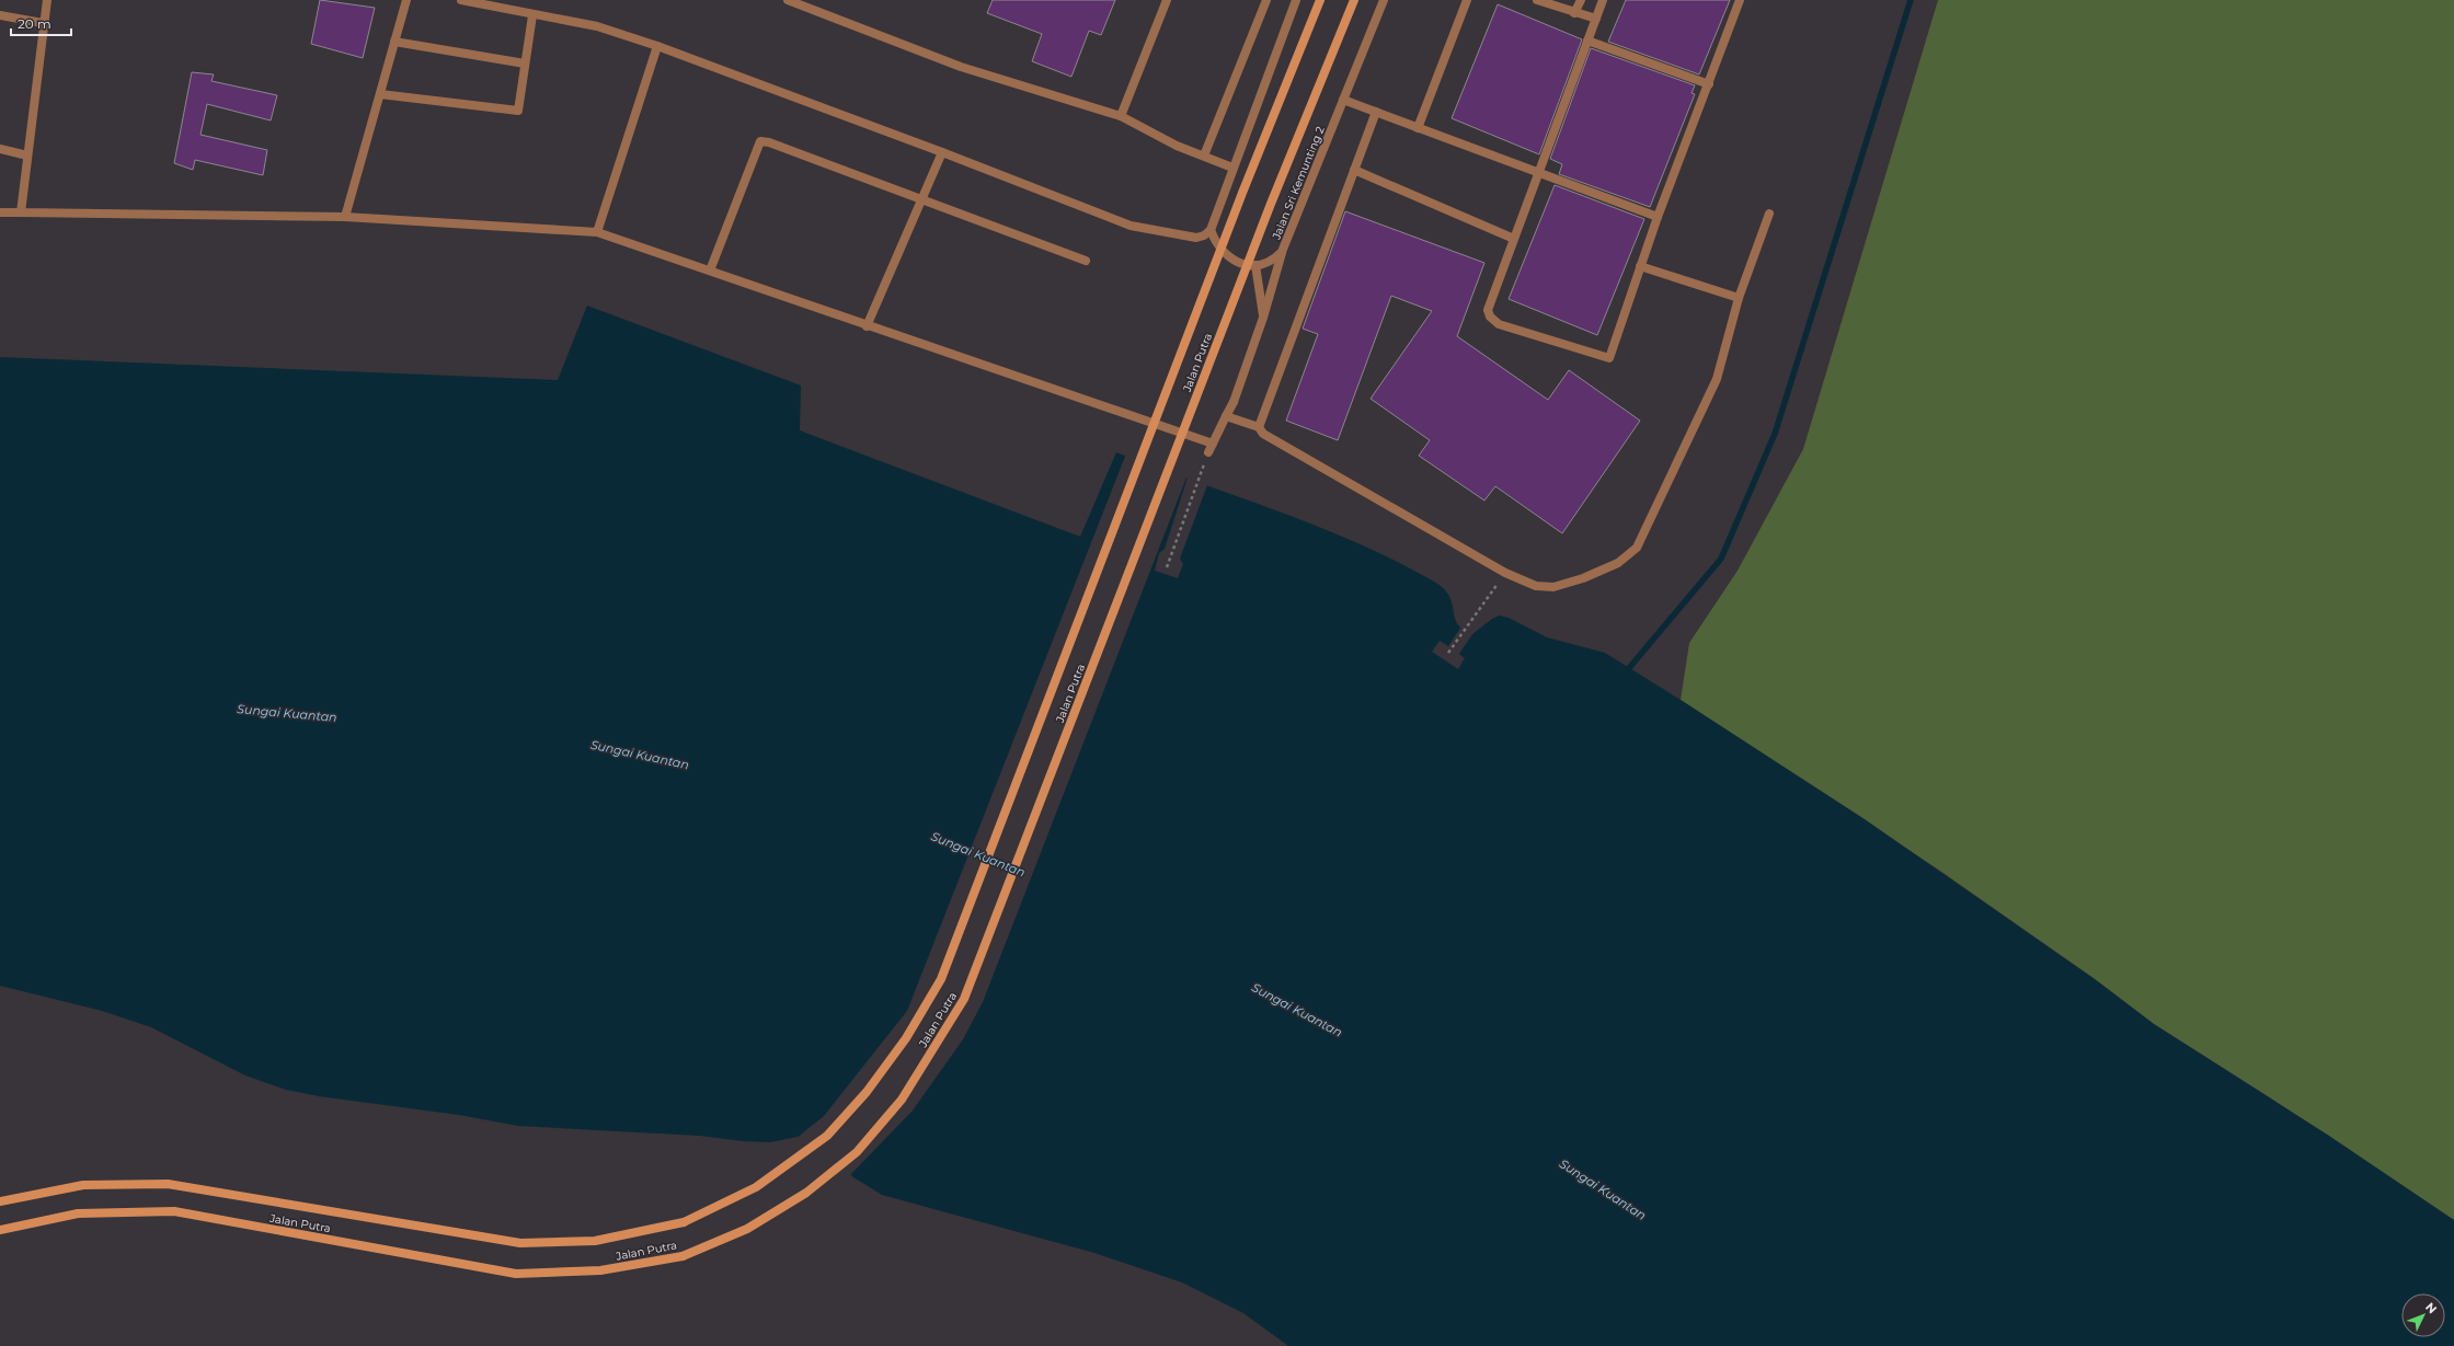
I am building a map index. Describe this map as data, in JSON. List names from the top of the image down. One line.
{"streets":{"main road":["Jalan Putra"],"street":["Jalan Sri Kemunting 2"]},"water":["Sungai Kuantan"],"scale_bar":"20 m","north":"top right"}
